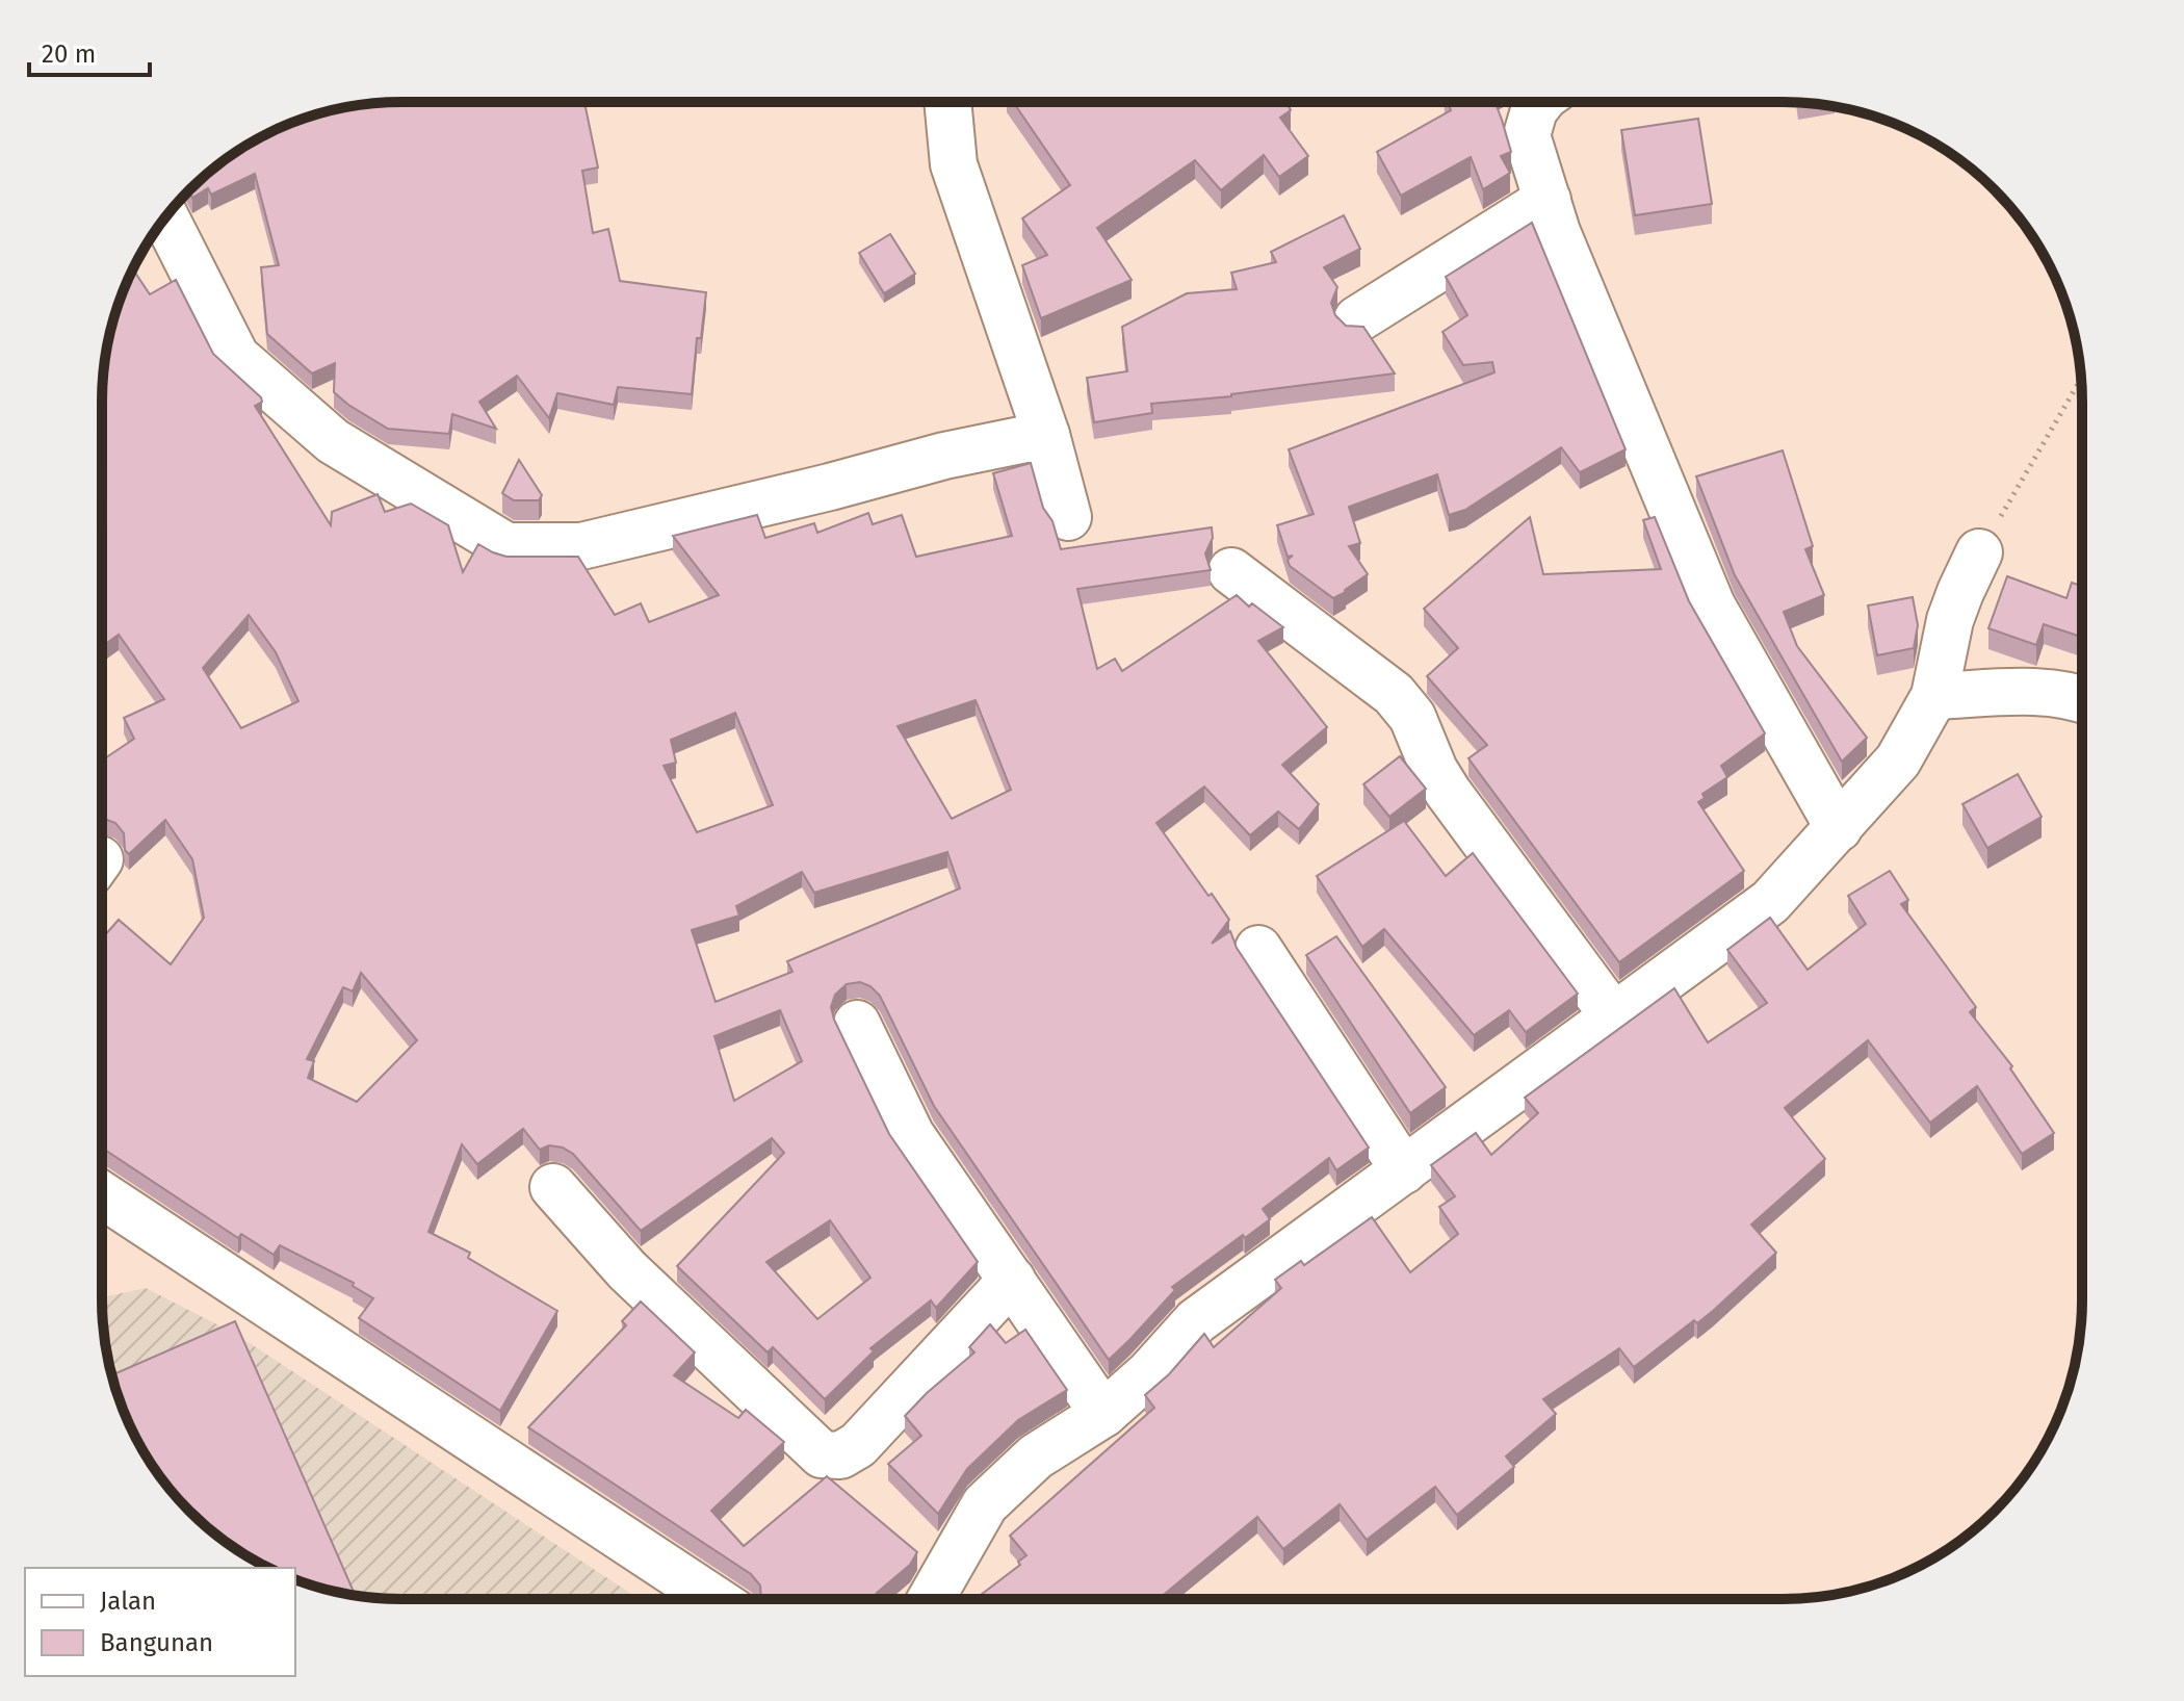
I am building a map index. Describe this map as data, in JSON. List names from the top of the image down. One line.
{"legend":["Jalan","Bangunan"],"scale_bar":"20 m"}
